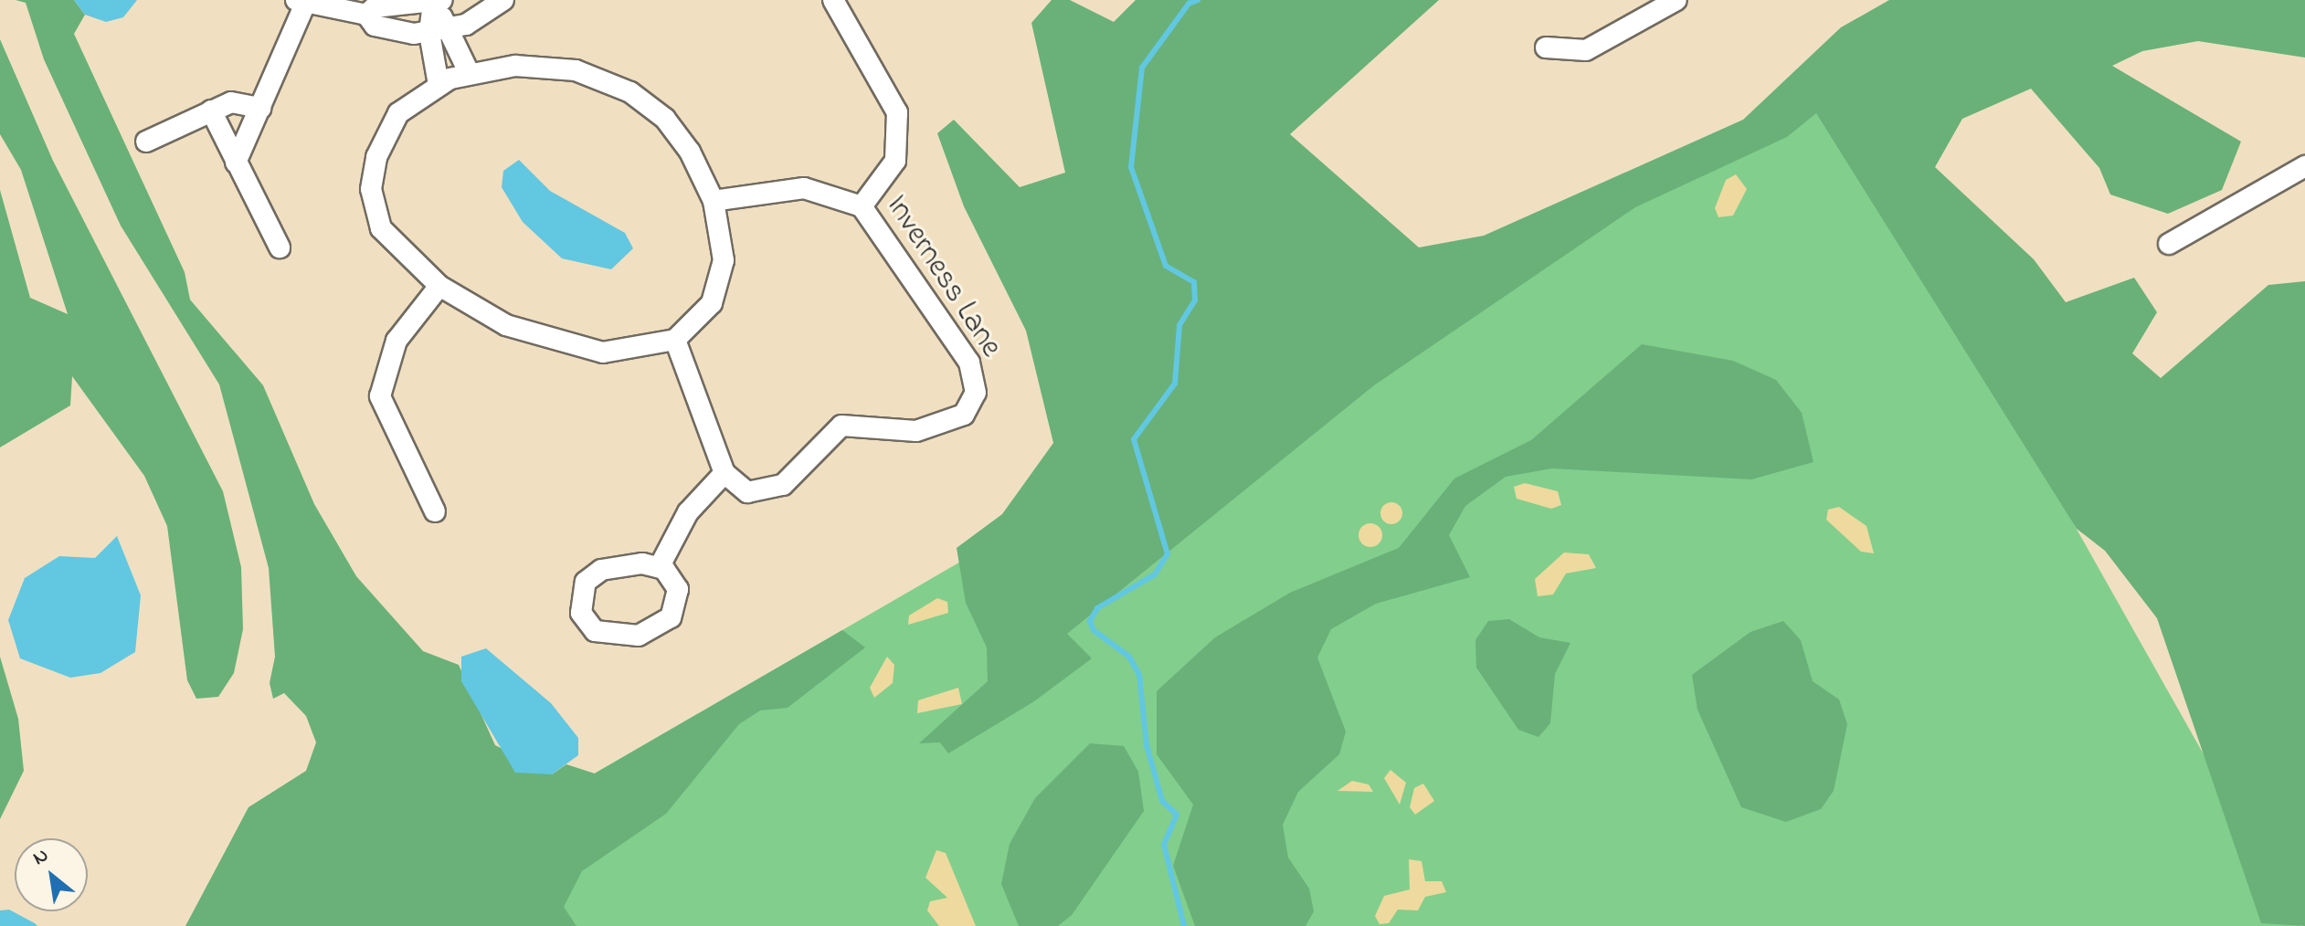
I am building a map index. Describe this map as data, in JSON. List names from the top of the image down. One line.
{"streets":{"street":["Inverness Lane"]},"north":"top left"}
